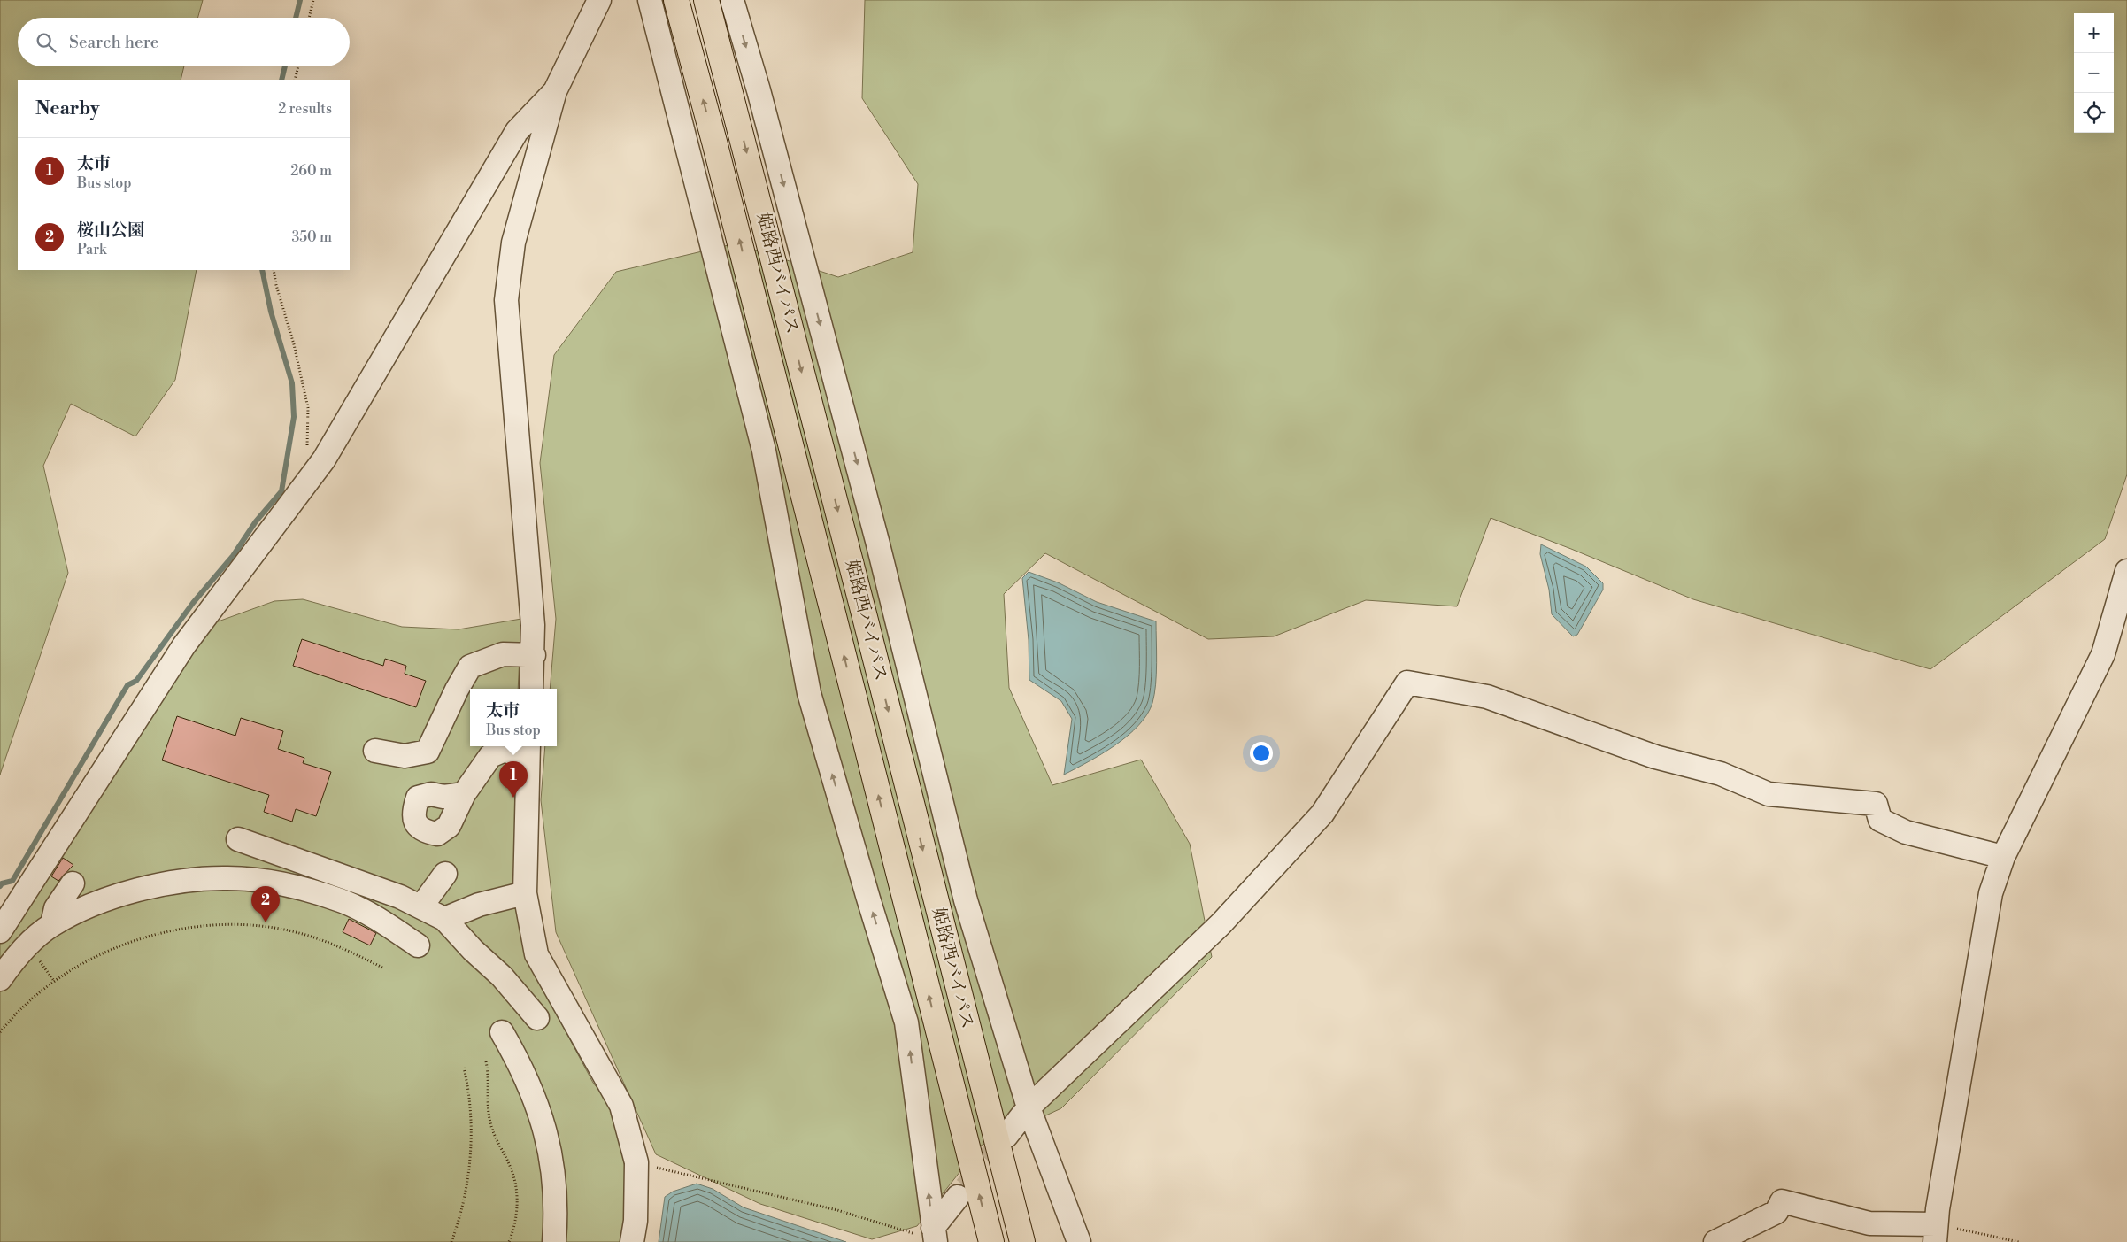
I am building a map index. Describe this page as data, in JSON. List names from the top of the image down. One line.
{"streets":{"highway":["姫路西バイパス"]},"page":{"map_buttons":["+","−"],"search":"Search here","heading":["Nearby","2 results"],"list":[{"mark":"1","name":"太市","note":"Bus stop","value":"260 m"},{"mark":"2","name":"桜山公園","note":"Park","value":"350 m"}],"popup":["太市","Bus stop"],"pins":["1","2"]}}
